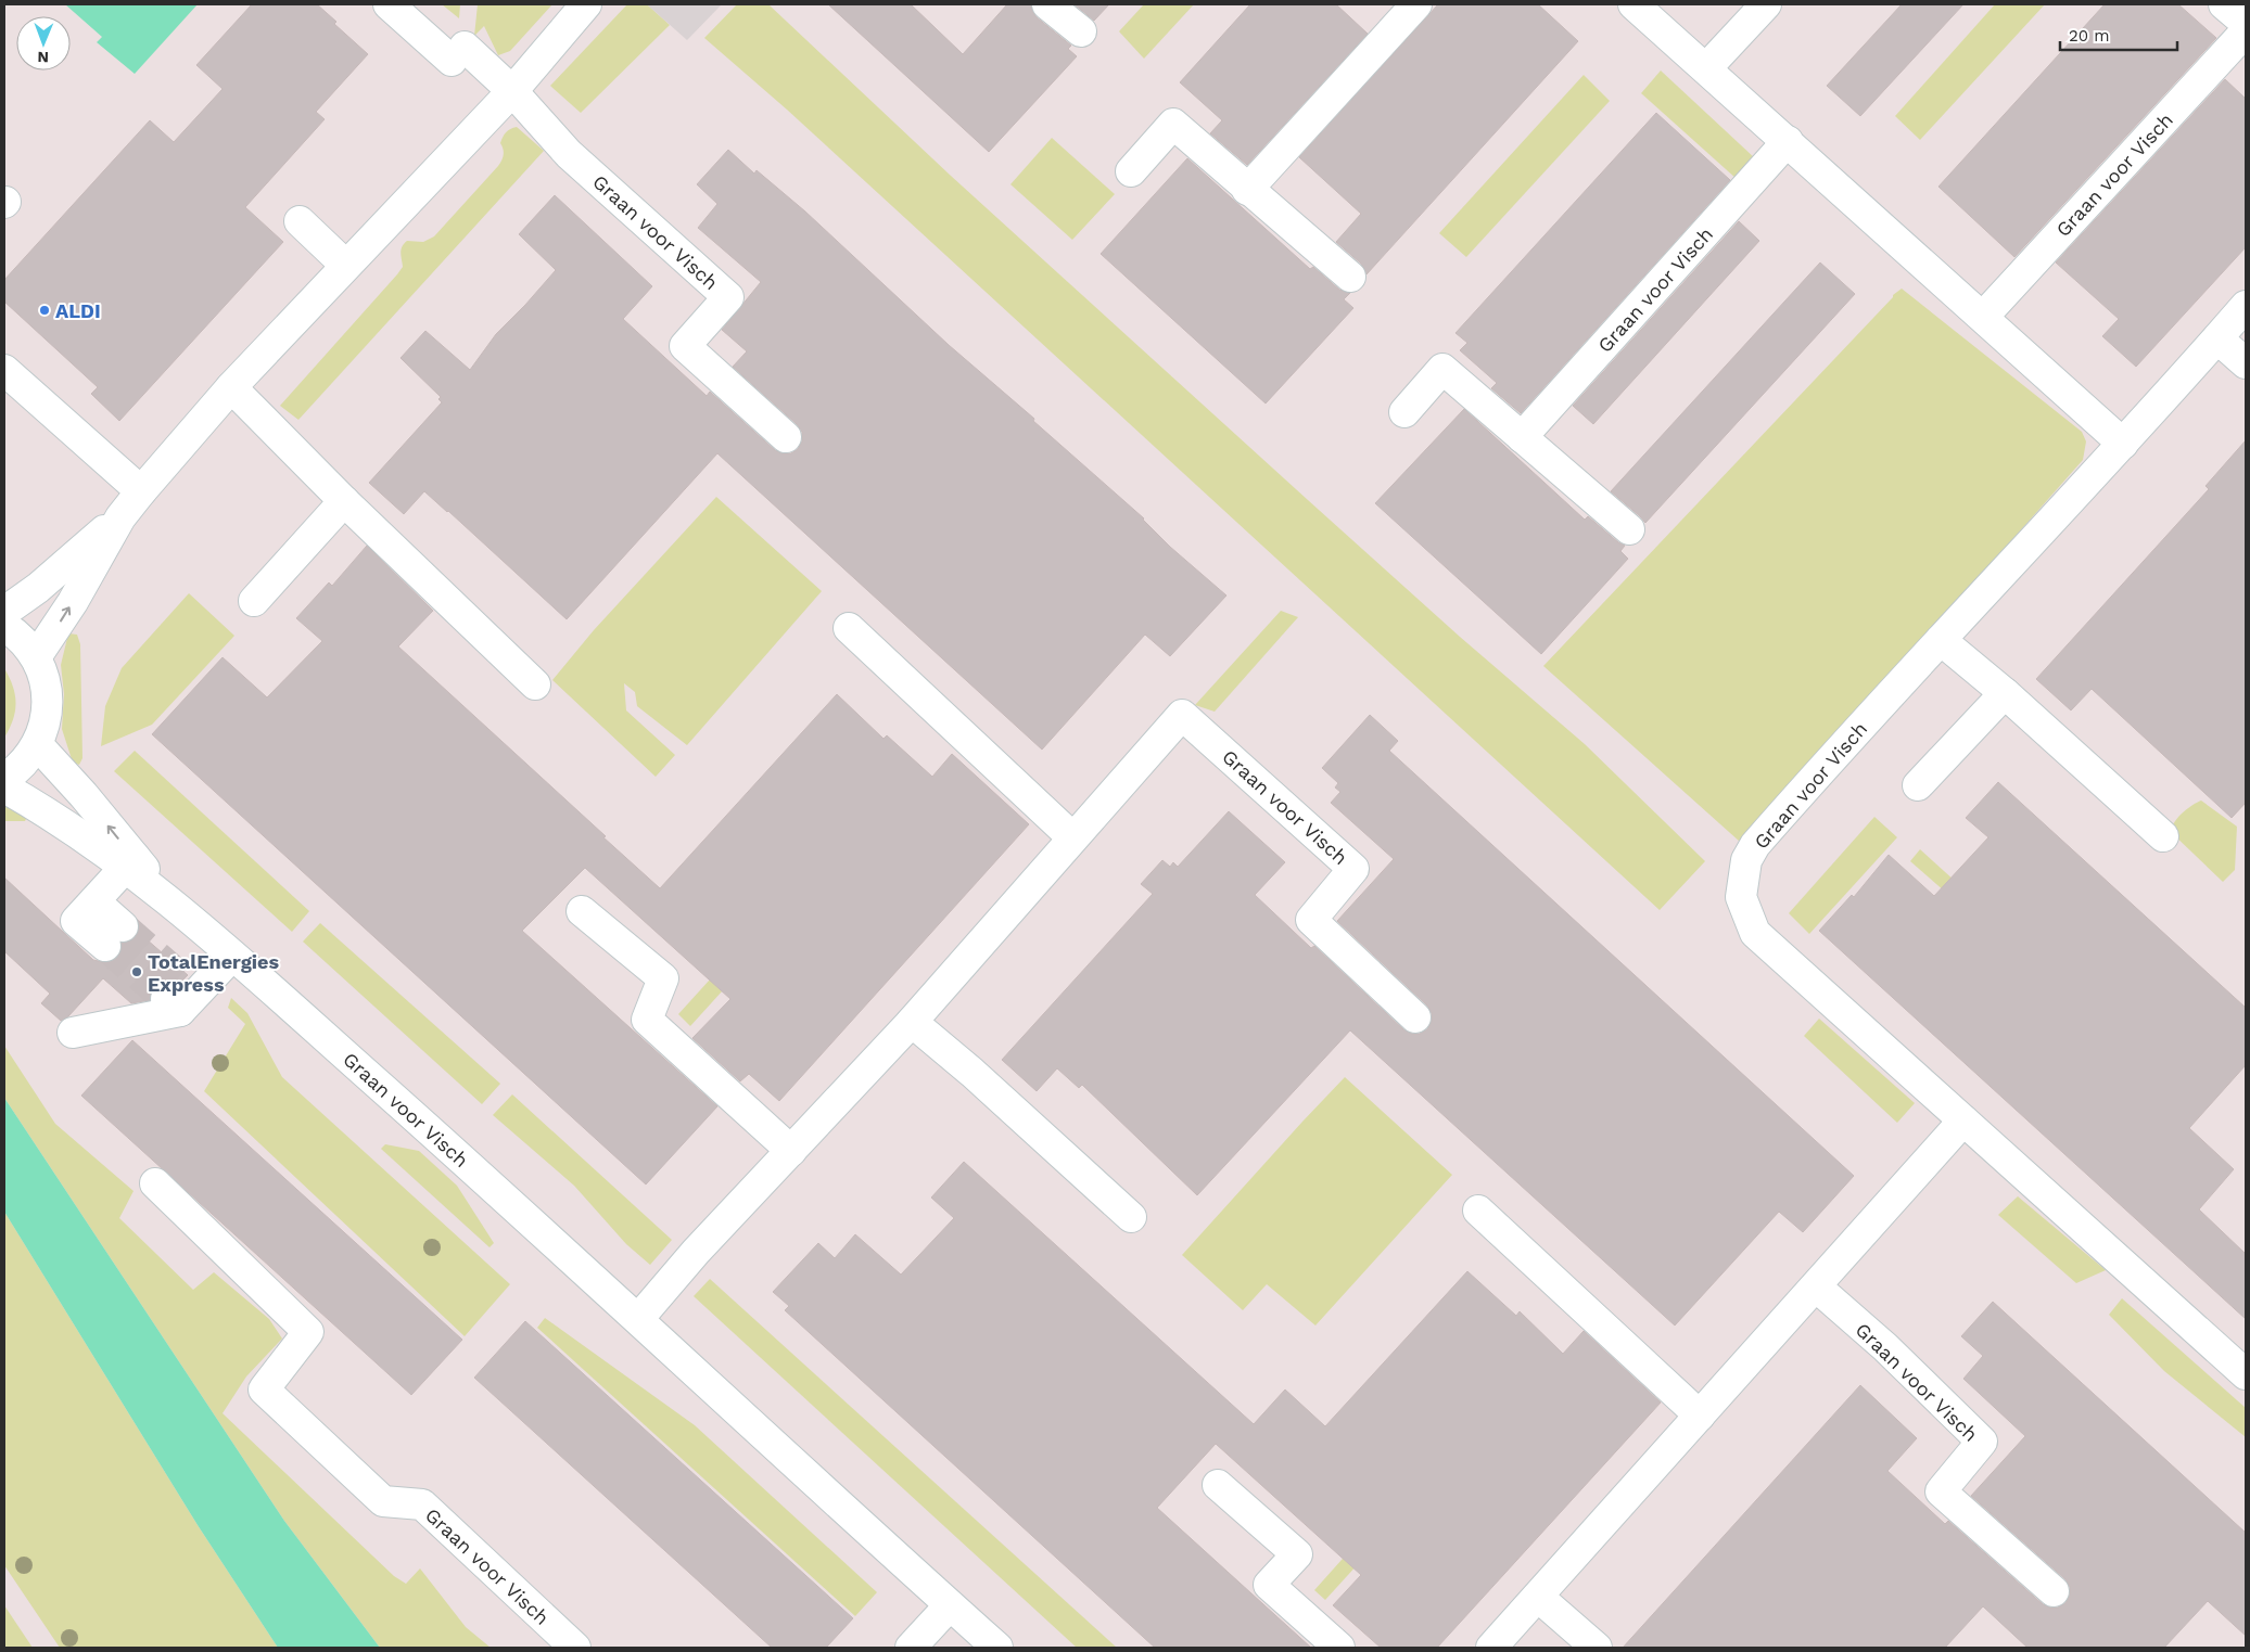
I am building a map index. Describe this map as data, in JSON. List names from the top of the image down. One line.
{"streets":{"street":["Graan voor Visch"]},"places":["ALDI","TotalEnergies Express"],"scale_bar":"20 m","north":"bottom"}
